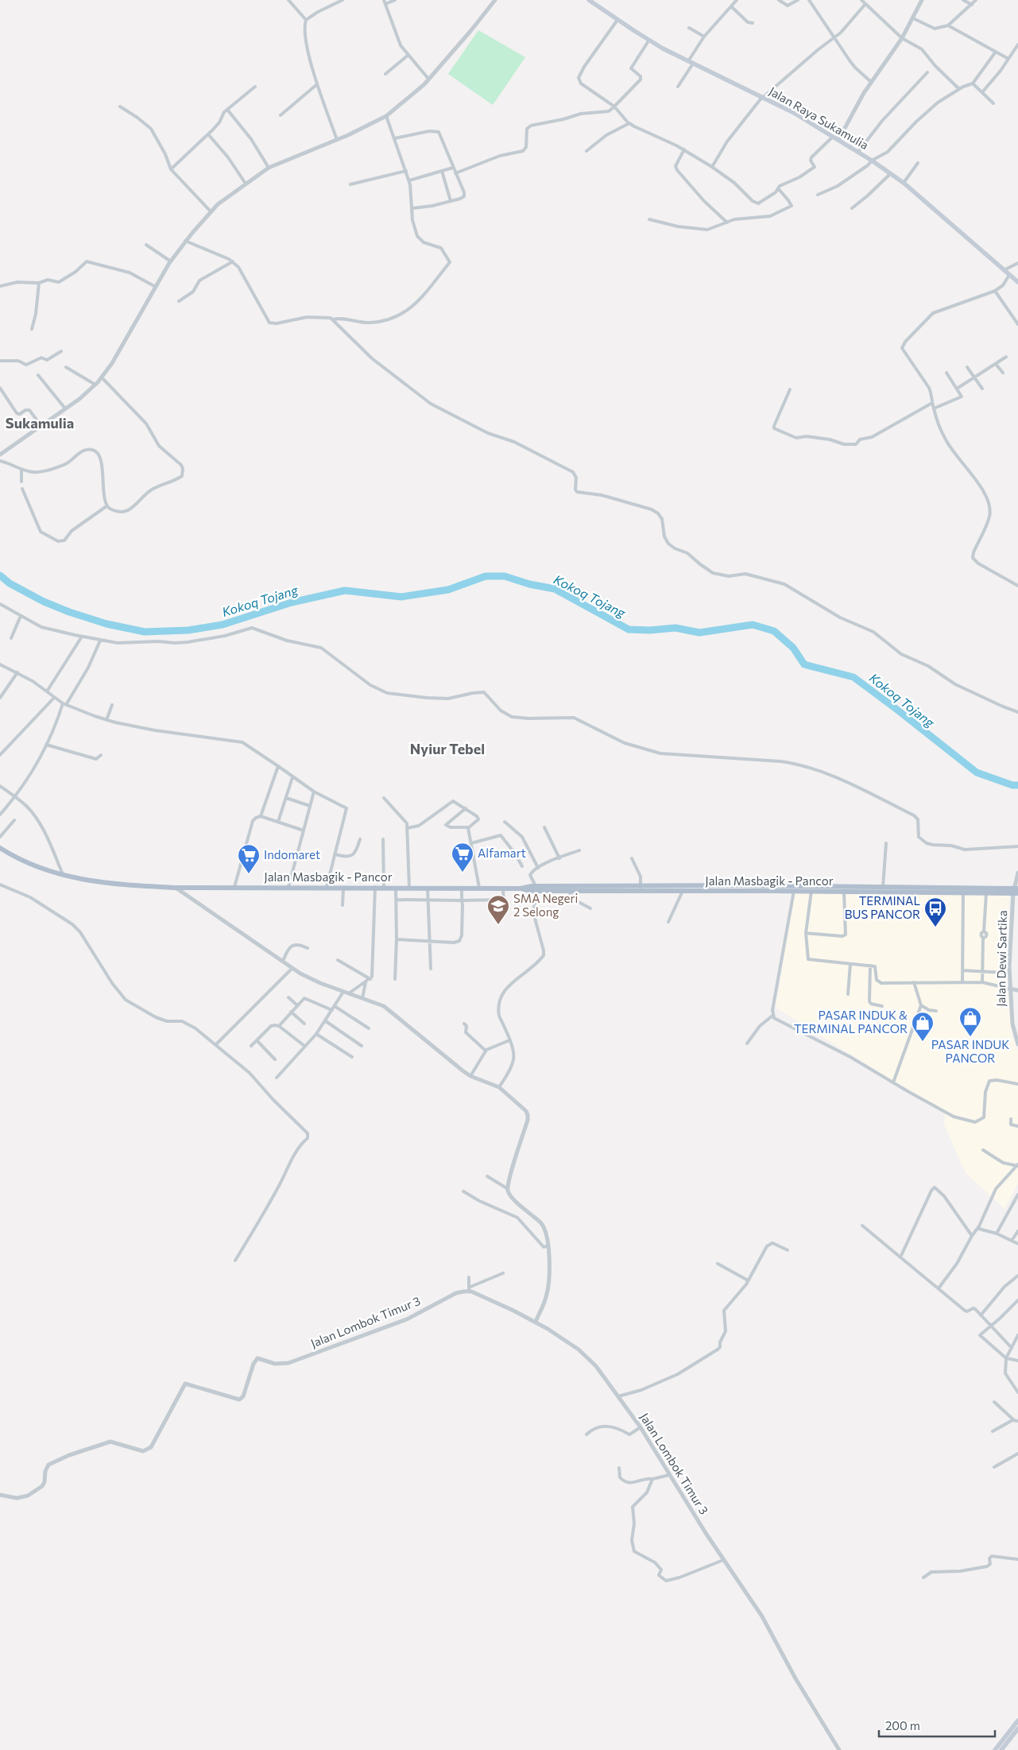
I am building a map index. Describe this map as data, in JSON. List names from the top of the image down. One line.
{"streets":{"main road":["Jalan Raya Sukamulia","Jalan Masbagik - Pancor"],"street":["Jalan Dewi Sartika","Jalan Lombok Timur 3"]},"crossings":[["Jalan Masbagik - Pancor","Jalan Dewi Sartika"]],"districts":["Sukamulia","Nyiur Tebel"],"water":["Kokoq Tojang"],"places":{"supermarket":["Alfamart","Indomaret"],"school or university":["SMA Negeri 2 Selong"],"bus stop":["TERMINAL BUS PANCOR"],"shop":["PASAR INDUK PANCOR","PASAR INDUK & TERMINAL PANCOR"]},"scale_bar":"200 m"}
